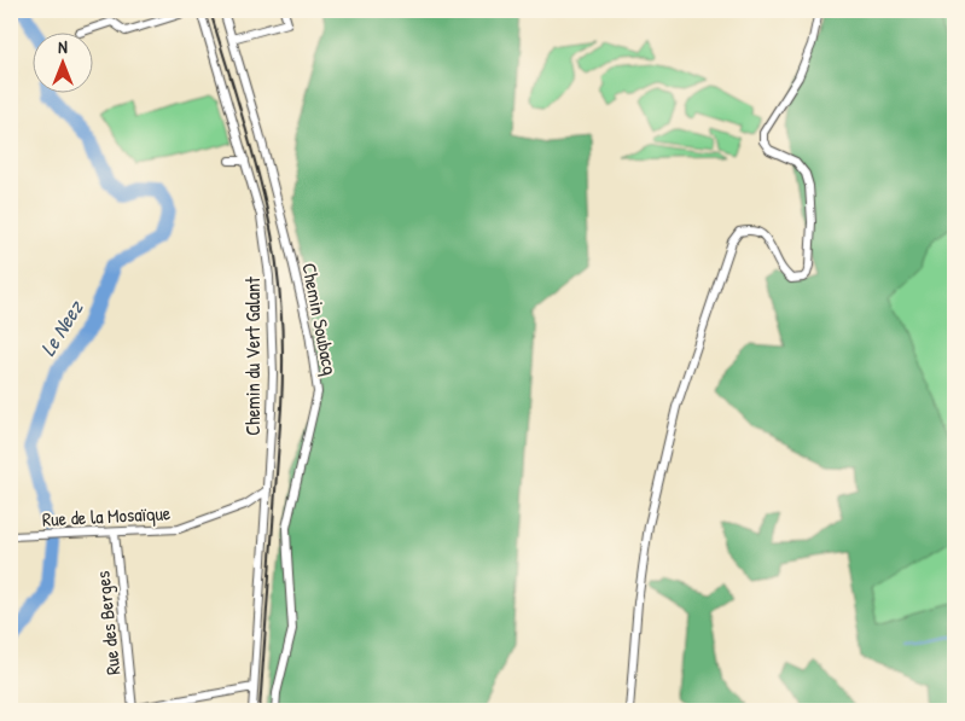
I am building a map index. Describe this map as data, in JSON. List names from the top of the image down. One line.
{"streets":{"street":["Chemin Soubacq","Chemin du Vert Galant","Rue de la Mosaïque","Rue des Berges"]},"crossings":[["Chemin du Vert Galant","Rue de la Mosaïque"],["Rue de la Mosaïque","Rue des Berges"]],"water":["Le Neez"],"north":"top"}
